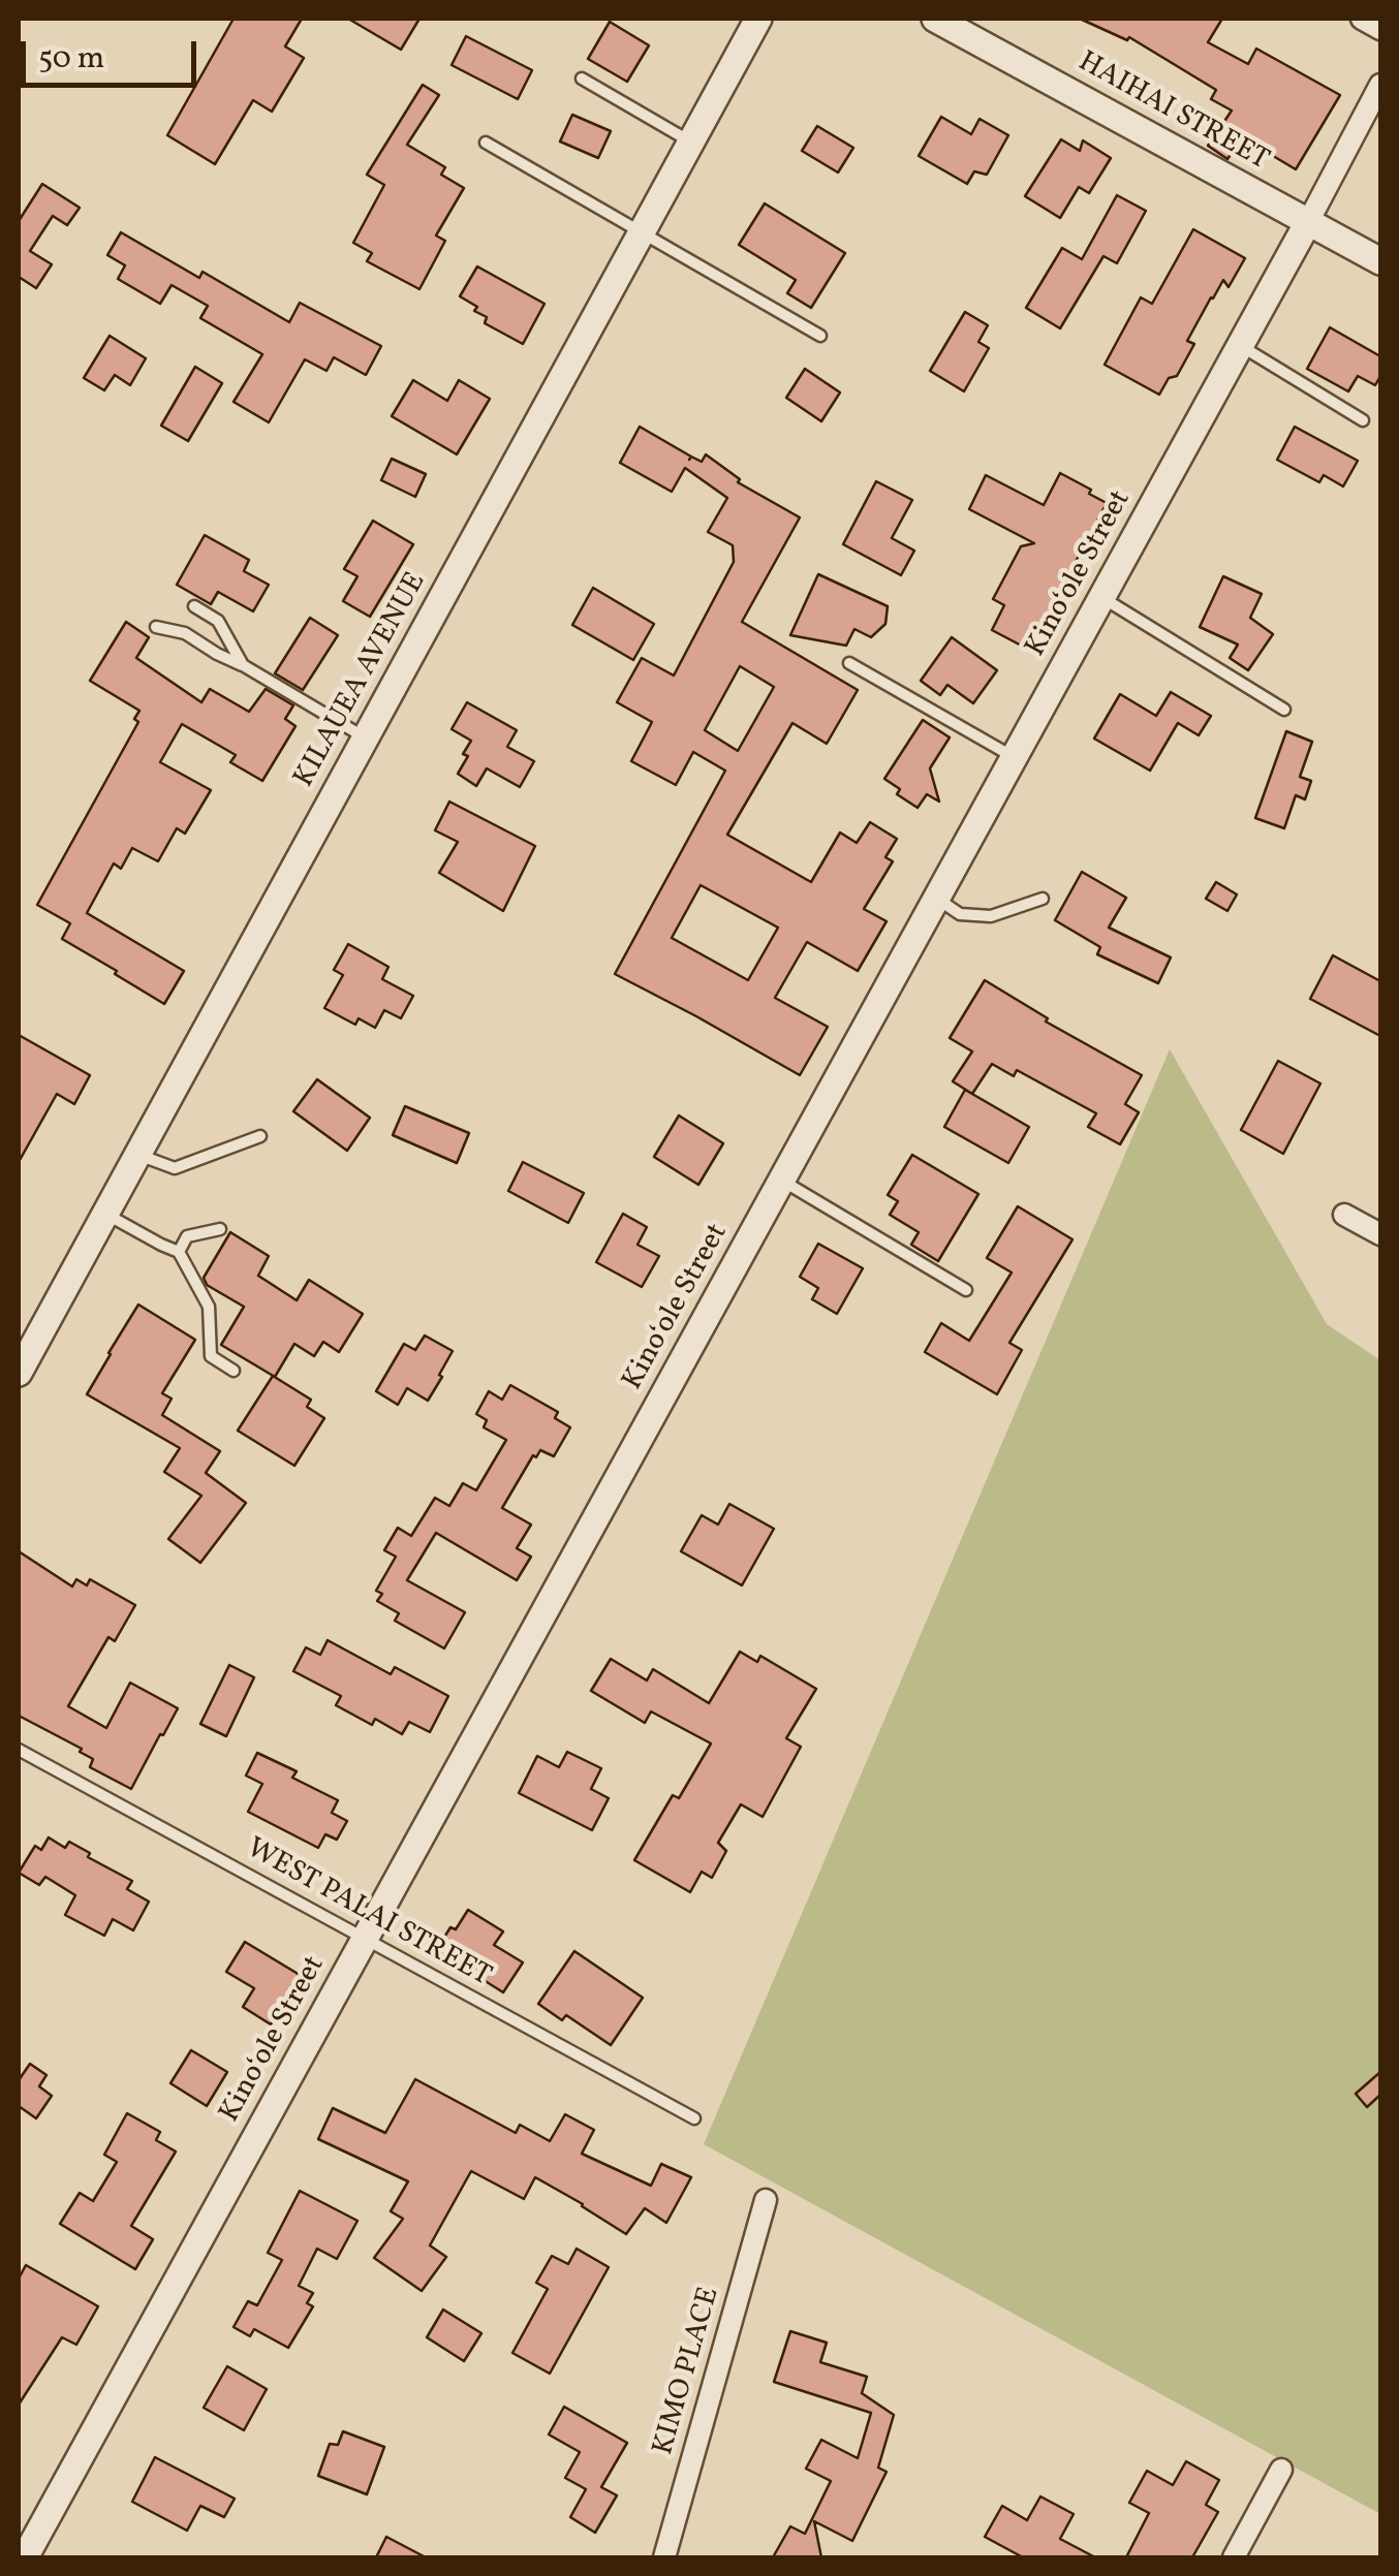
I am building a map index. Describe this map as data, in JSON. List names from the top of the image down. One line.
{"streets":{"street":["HAIHAI STREET","Kinoʻole Street","KILAUEA AVENUE","KIMO PLACE"],"lane":["WEST PALAI STREET"]},"crossings":[["HAIHAI STREET","Kinoʻole Street"],["Kinoʻole Street","WEST PALAI STREET"]],"scale_bar":"50 m"}
